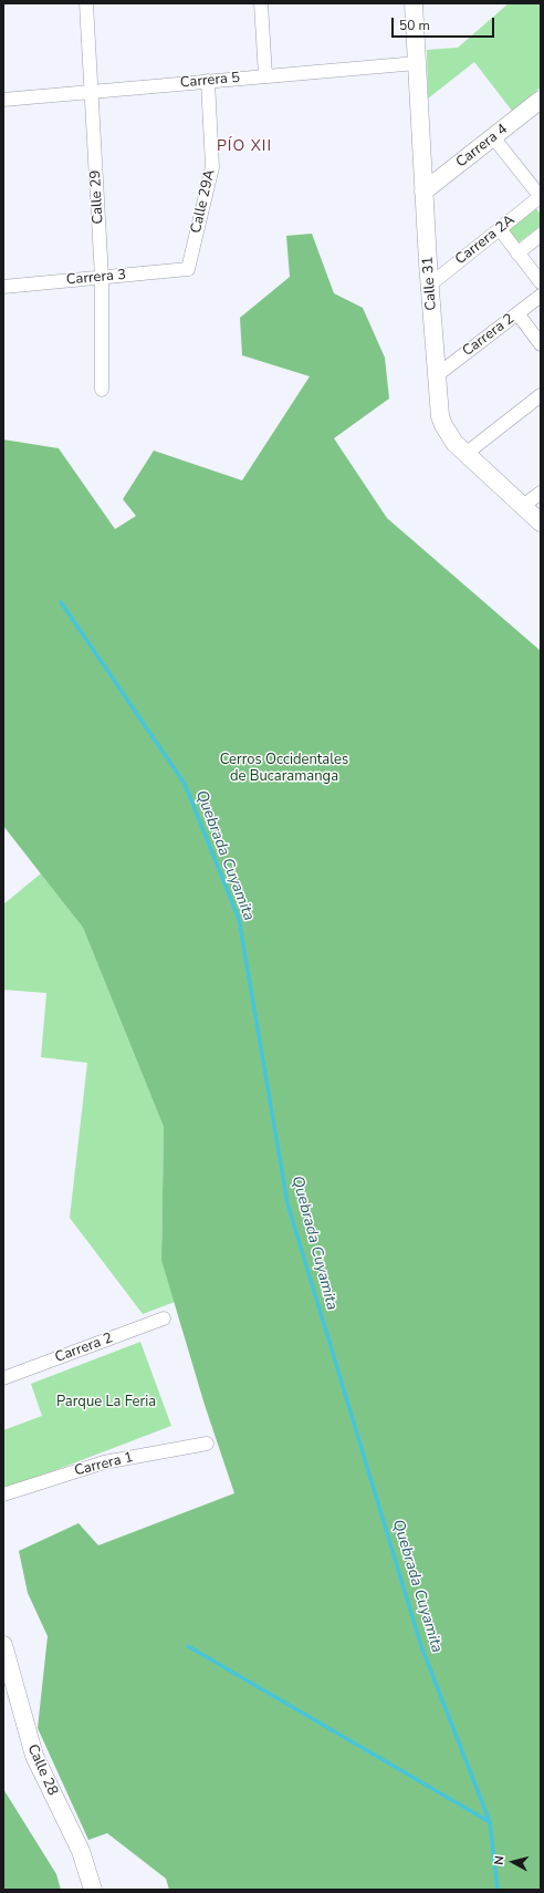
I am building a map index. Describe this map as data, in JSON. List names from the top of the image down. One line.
{"streets":{"street":["Carrera 5","Carrera 4","Calle 29","Calle 29A","Carrera 2A","Carrera 3","Calle 31","Carrera 2","Carrera 1","Calle 28"]},"crossings":[["Carrera 5","Calle 29"],["Carrera 5","Calle 29A"],["Carrera 5","Calle 31"],["Carrera 4","Calle 31"],["Calle 29","Carrera 3"],["Calle 29A","Carrera 3"],["Carrera 2A","Calle 31"],["Calle 31","Carrera 2"]],"districts":["PÍO XII"],"water":["Quebrada Cuyamita"],"parks":["Cerros Occidentales de Bucaramanga","Parque La Feria"],"scale_bar":"50 m","north":"left"}
